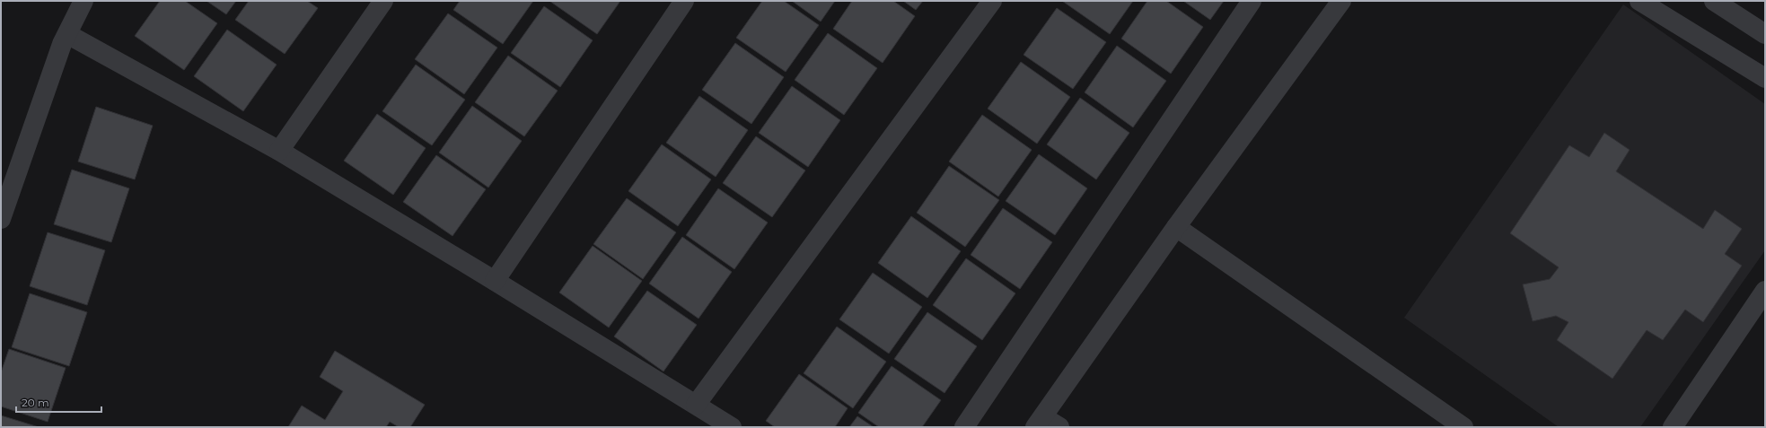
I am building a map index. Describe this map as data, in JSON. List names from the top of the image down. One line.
{"scale_bar":"20 m"}
